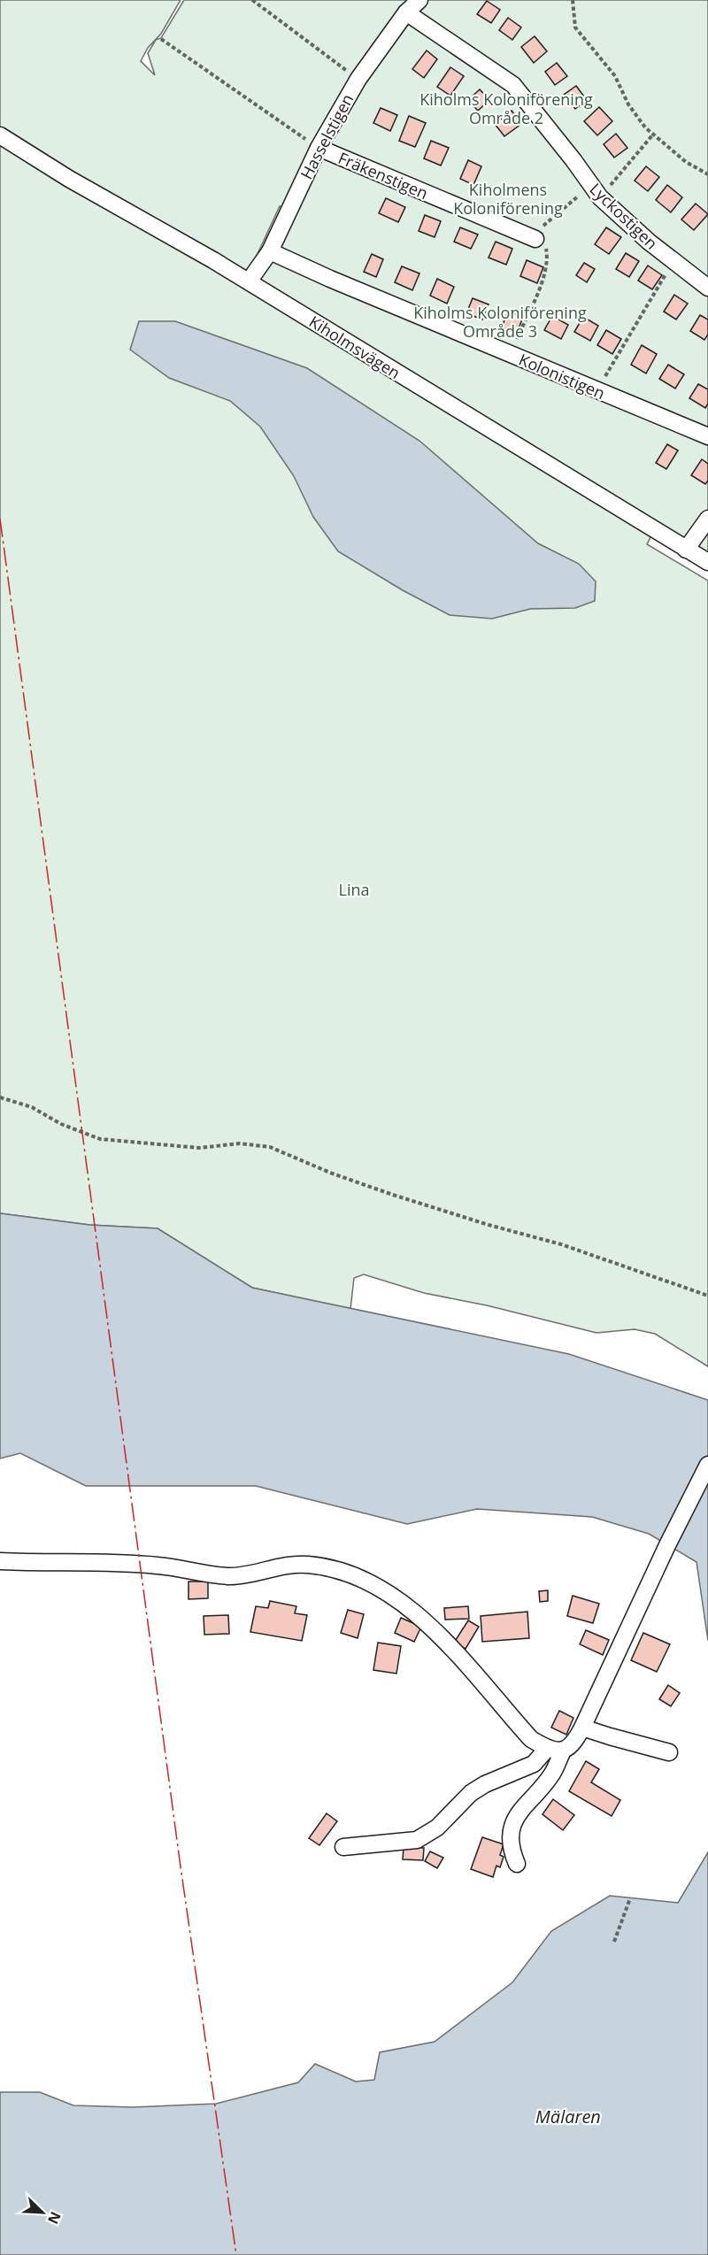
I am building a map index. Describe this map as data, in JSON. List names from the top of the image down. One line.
{"streets":{"street":["Hasselstigen","Fräkenstigen","Lyckostigen","Kiholmsvägen","Kolonistigen"]},"crossings":[["Hasselstigen","Fräkenstigen"],["Hasselstigen","Lyckostigen"],["Hasselstigen","Kiholmsvägen"],["Hasselstigen","Kolonistigen"]],"water":["Mälaren"],"parks":["Kiholms Koloniförening Område 2","Kiholmens Koloniförening","Kiholms Koloniförening Område 3","Lina"],"north":"bottom right"}
